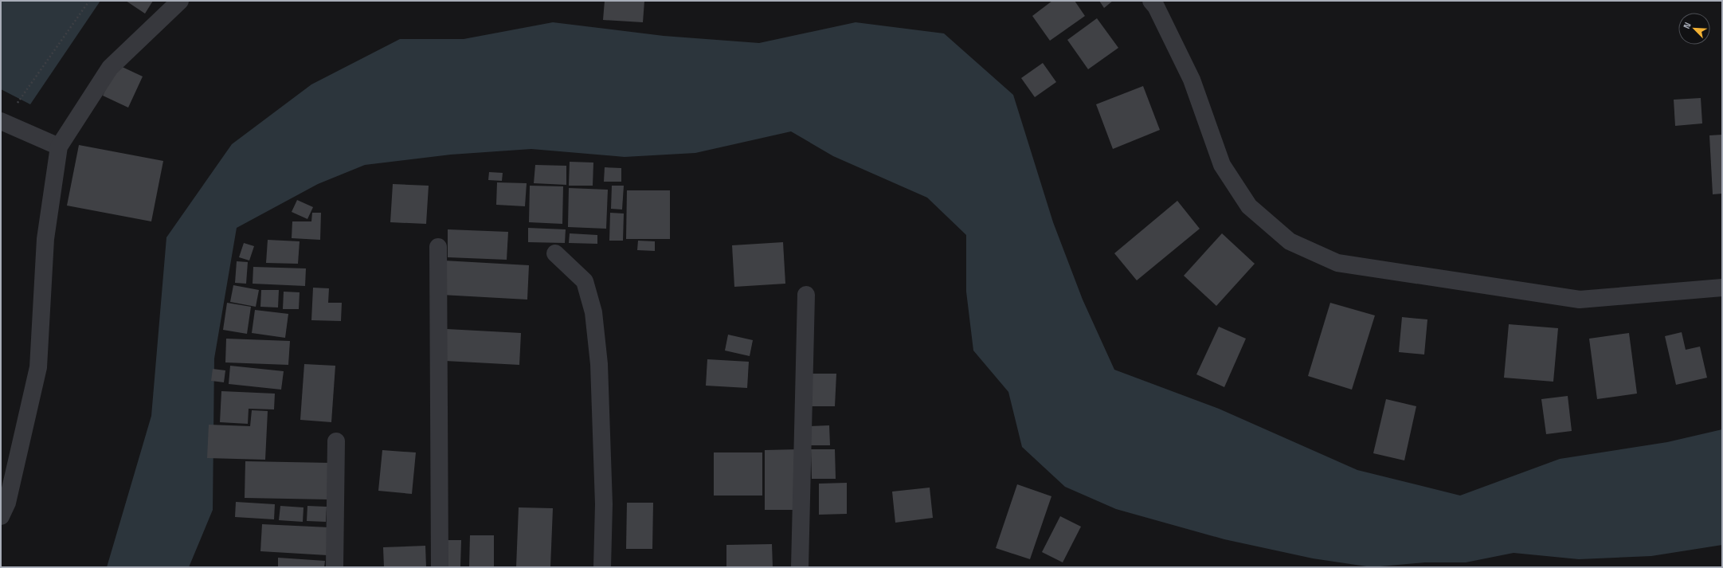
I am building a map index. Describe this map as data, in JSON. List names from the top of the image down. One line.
{"north":"top left"}
